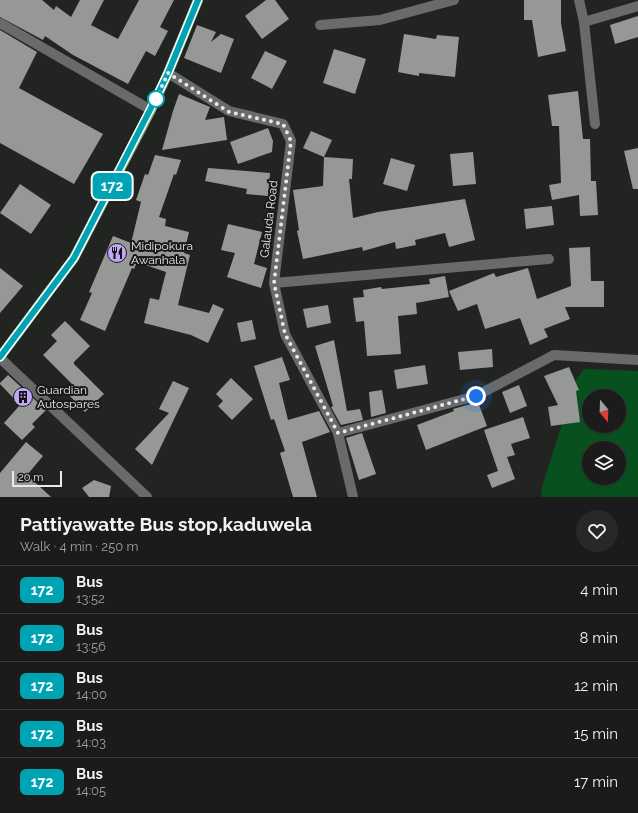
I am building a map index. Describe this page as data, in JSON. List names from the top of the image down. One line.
{"streets":{"street":["Galauda Road"]},"places":{"restaurant":["Midipokura Awanhala"],"building":["Guardian Autospares"]},"lines":["bus line 172"],"scale_bar":"20 m","north":"bottom","page":{"on_map":"172","scale":"20 m","heading":["Pattiyawatte Bus stop,kaduwela","Walk · 4 min · 250 m"],"list":[{"mark":"172","name":"Bus","note":"13:52","value":"4 min"},{"mark":"172","name":"Bus","note":"13:56","value":"8 min"},{"mark":"172","name":"Bus","note":"14:00","value":"12 min"},{"mark":"172","name":"Bus","note":"14:03","value":"15 min"},{"mark":"172","name":"Bus","note":"14:05","value":"17 min"}]}}
